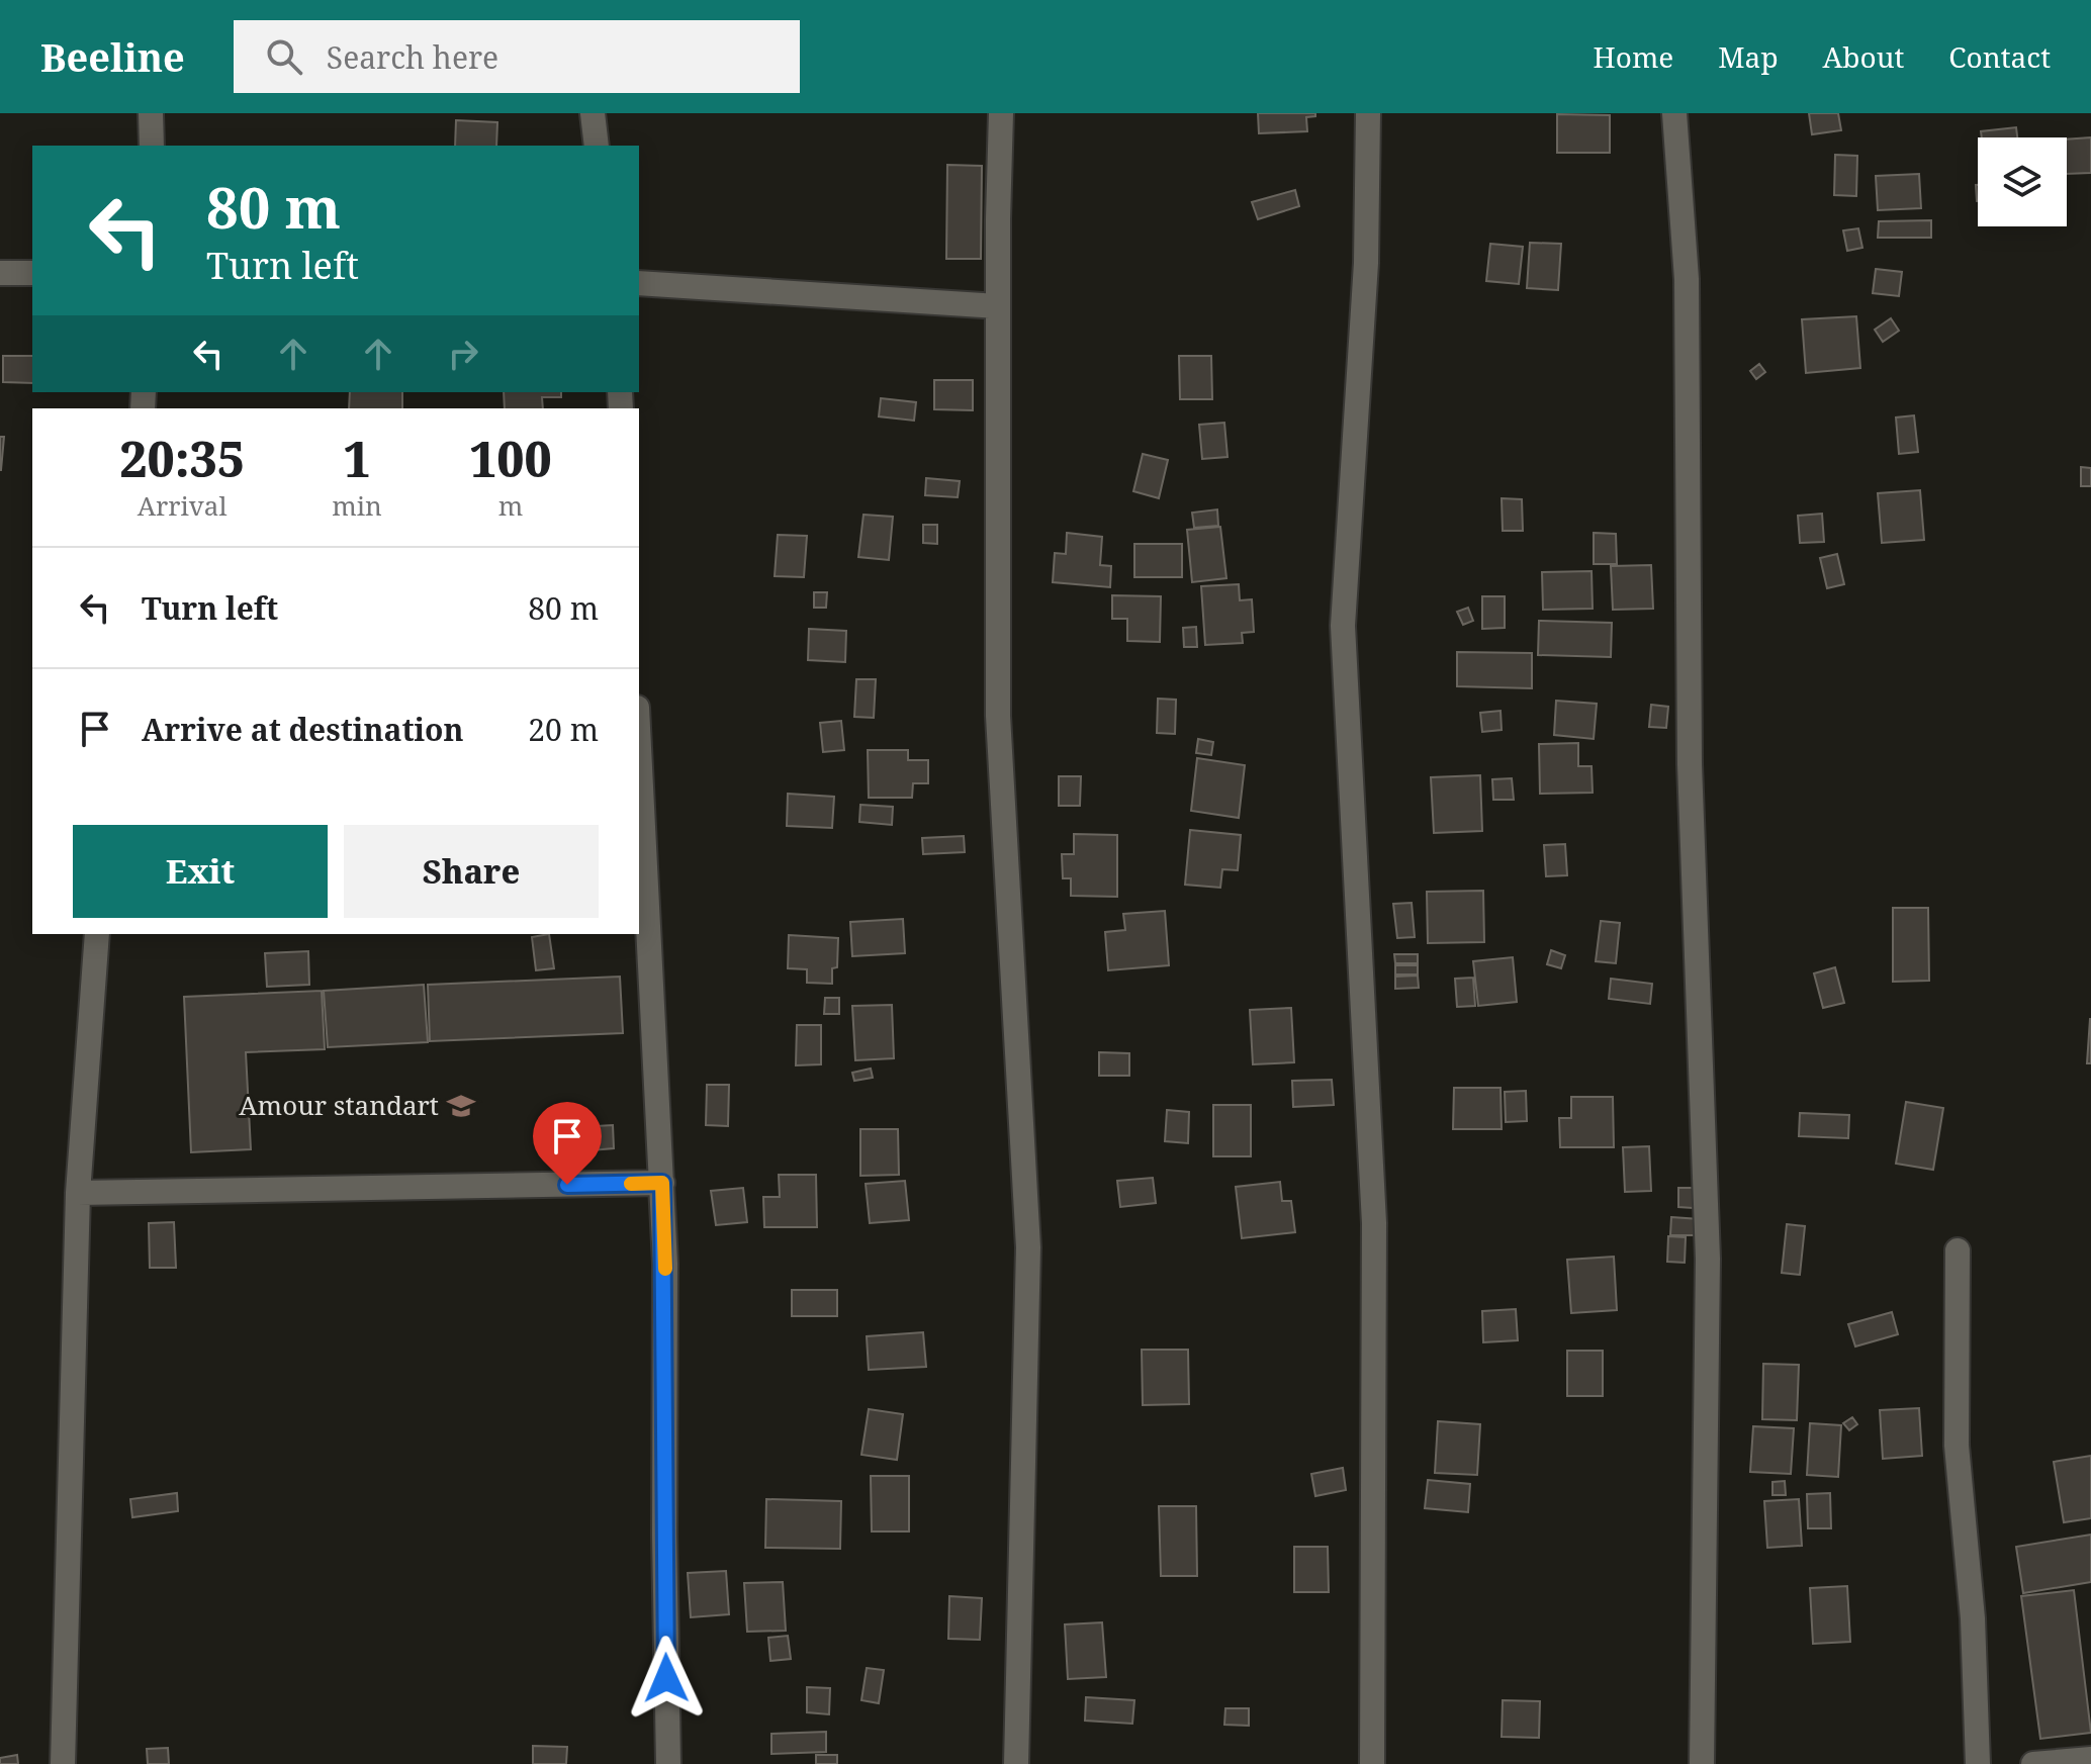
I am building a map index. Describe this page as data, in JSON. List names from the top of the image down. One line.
{"places":{"school or university":["Amour standart"]},"page":{"header":"Beeline","search":"Search here","nav":["Home","Map","About","Contact"],"turn":["80 m","Turn left"],"eta":["20:35","Arrival","1","min","100","m"],"list":[{"name":"Turn left","value":"80 m"},{"name":"Arrive at destination","value":"20 m"}],"buttons":["Exit","Share"]}}
